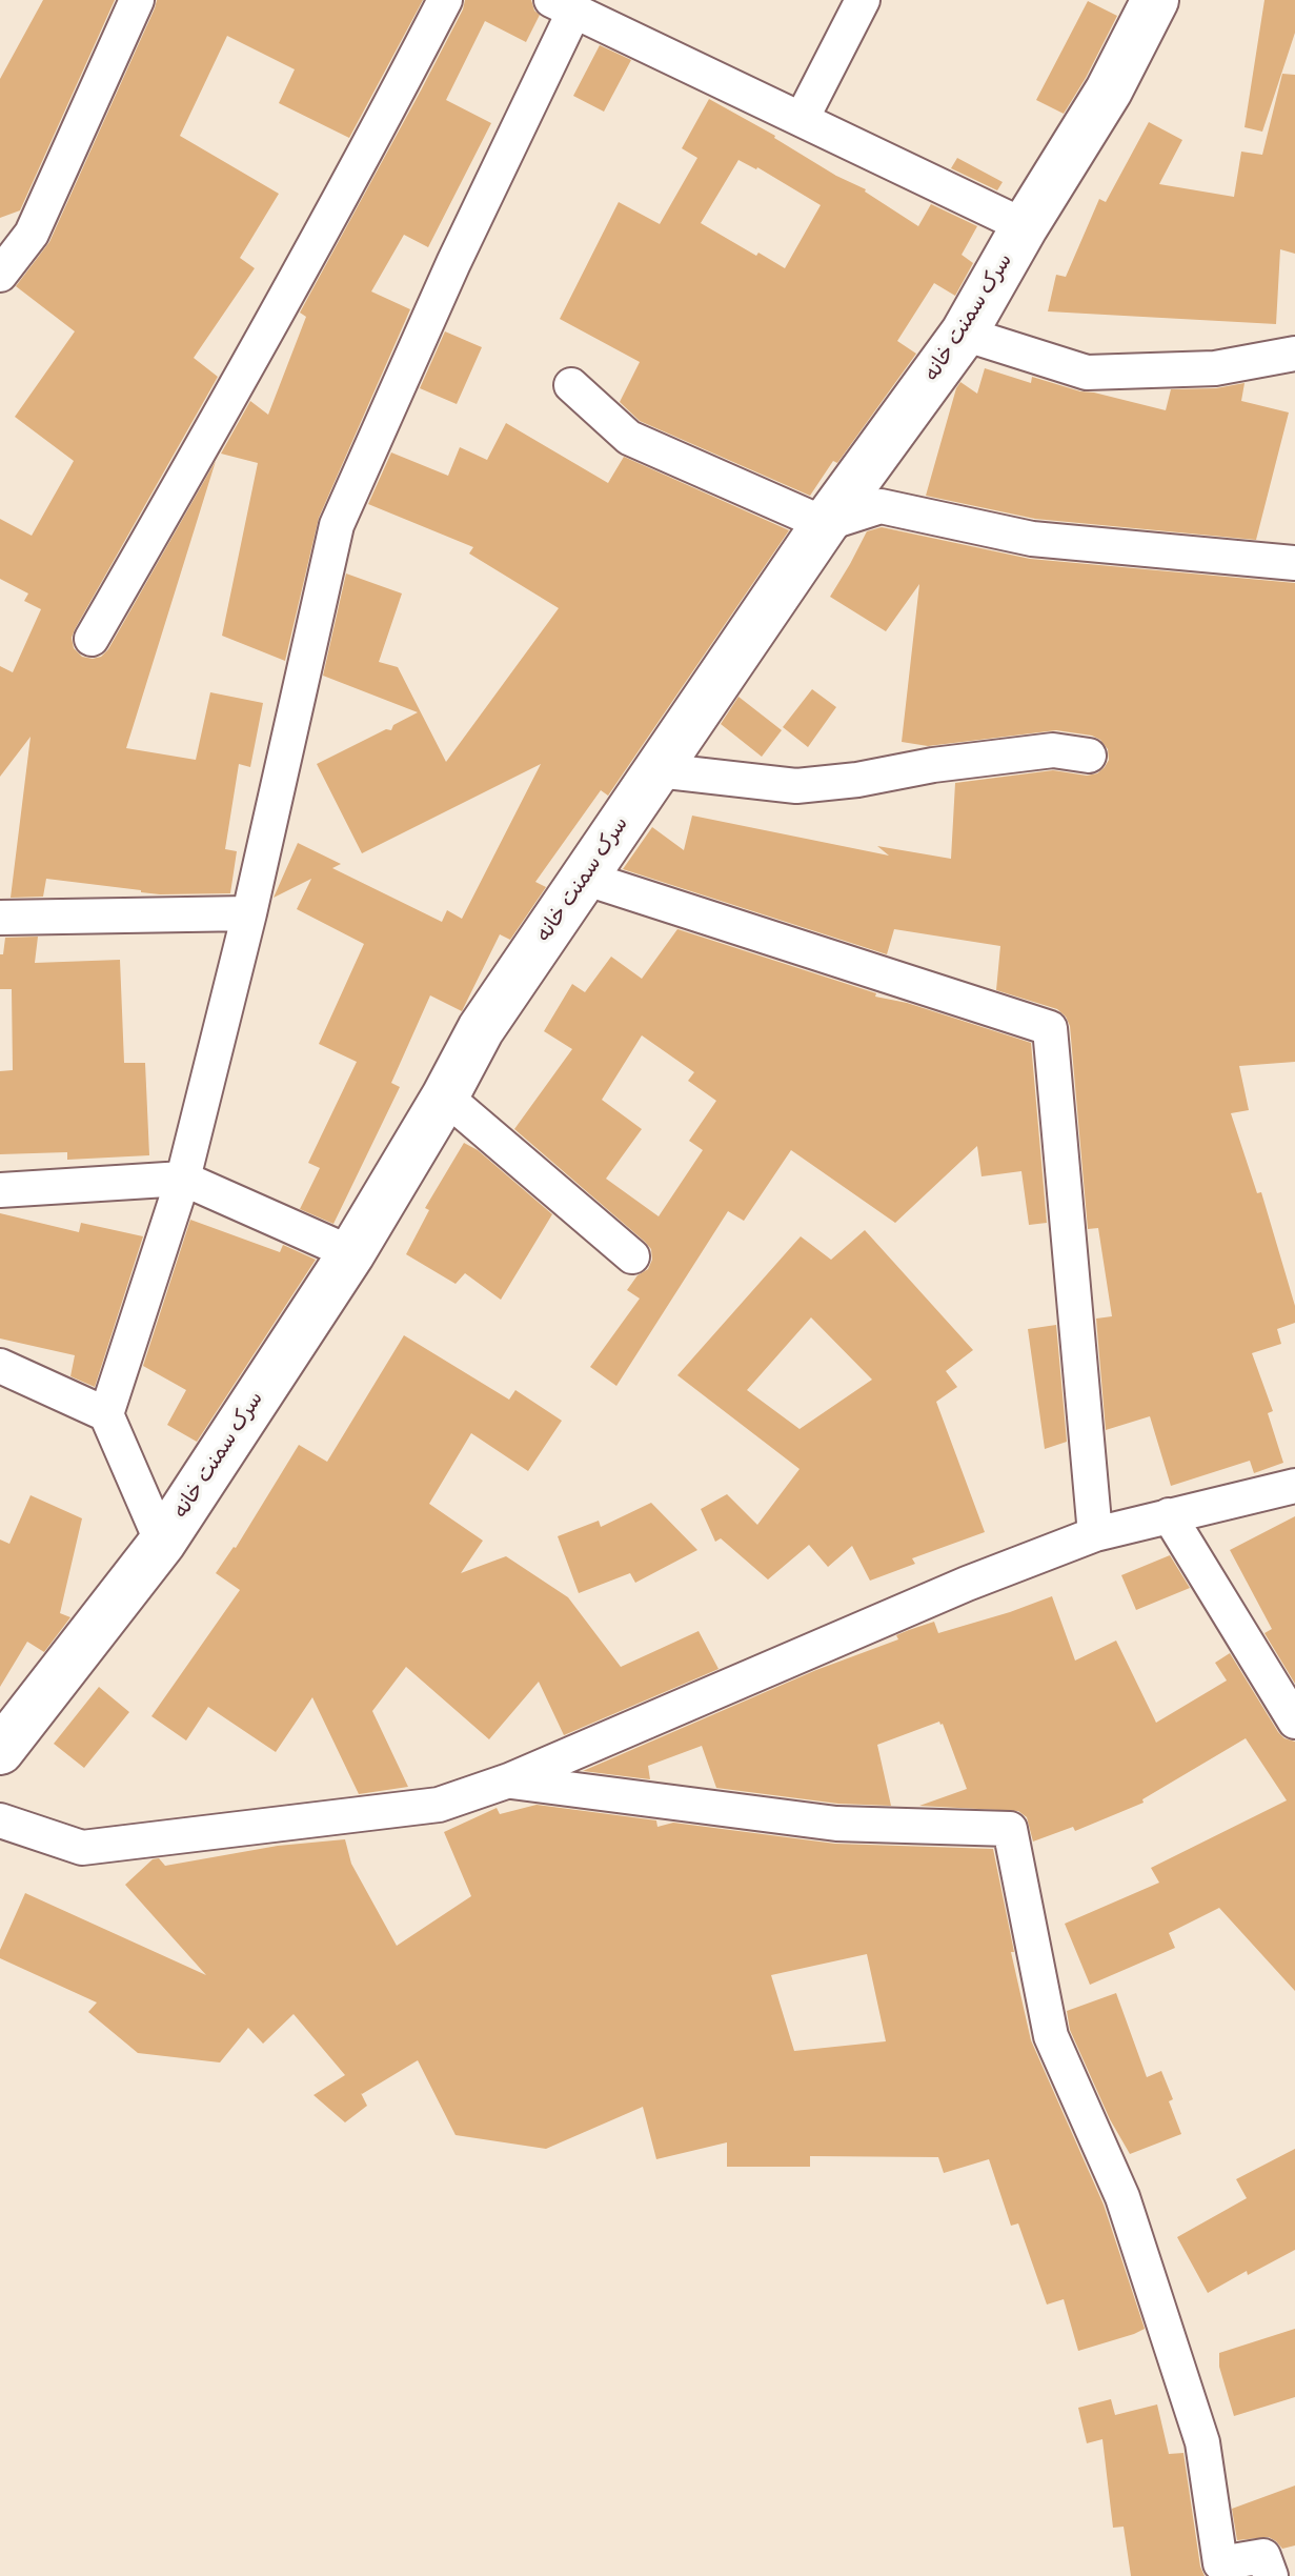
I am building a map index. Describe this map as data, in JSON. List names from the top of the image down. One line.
{"streets":{"street":["سرک سمنت خانه"]}}
